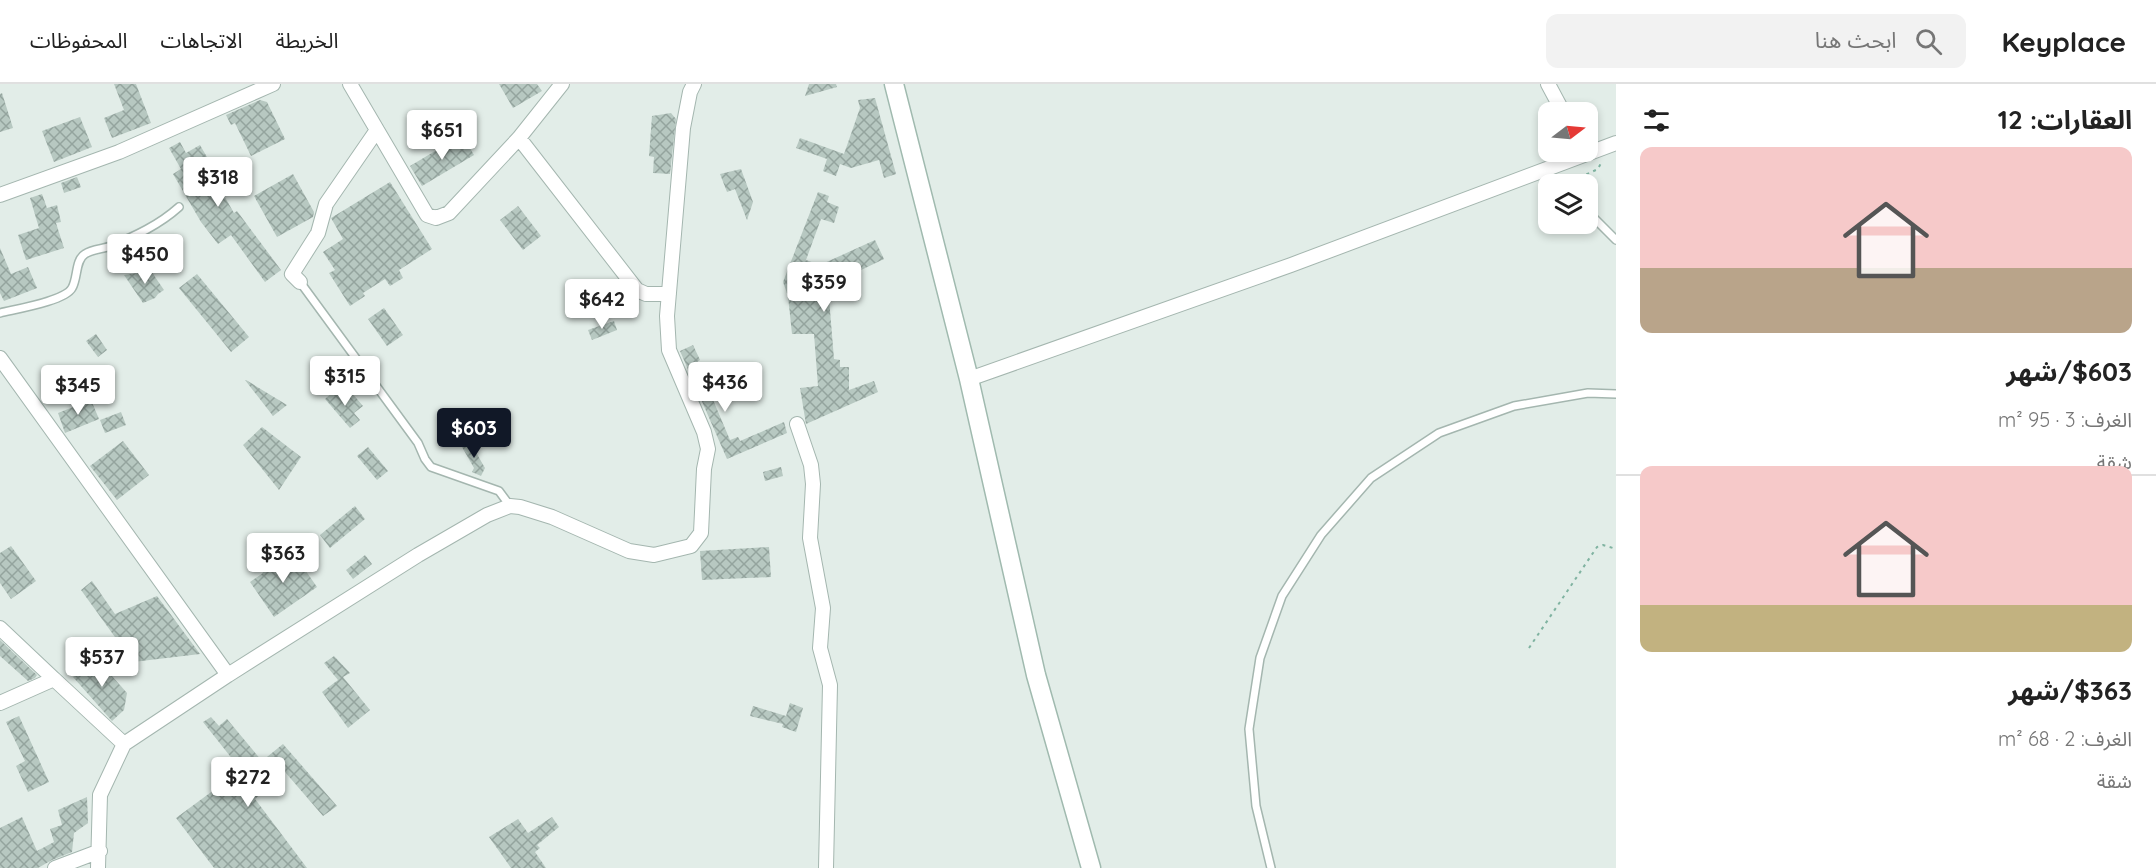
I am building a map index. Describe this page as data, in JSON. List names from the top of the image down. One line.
{"north":"right","page":{"header":"Keyplace","search":"ابحث هنا","nav":["الخريطة","الاتجاهات","المحفوظات"],"heading":"العقارات: 12","price":["$651","$318","$450","$359","$642","$315","$436","$345","$603","$363","$537","$272"],"list":[{"name":"$603/شهر","note":"الغرف: 3 · 95 m² · شقة"},{"name":"$363/شهر","note":"الغرف: 2 · 68 m² · شقة"}]}}
